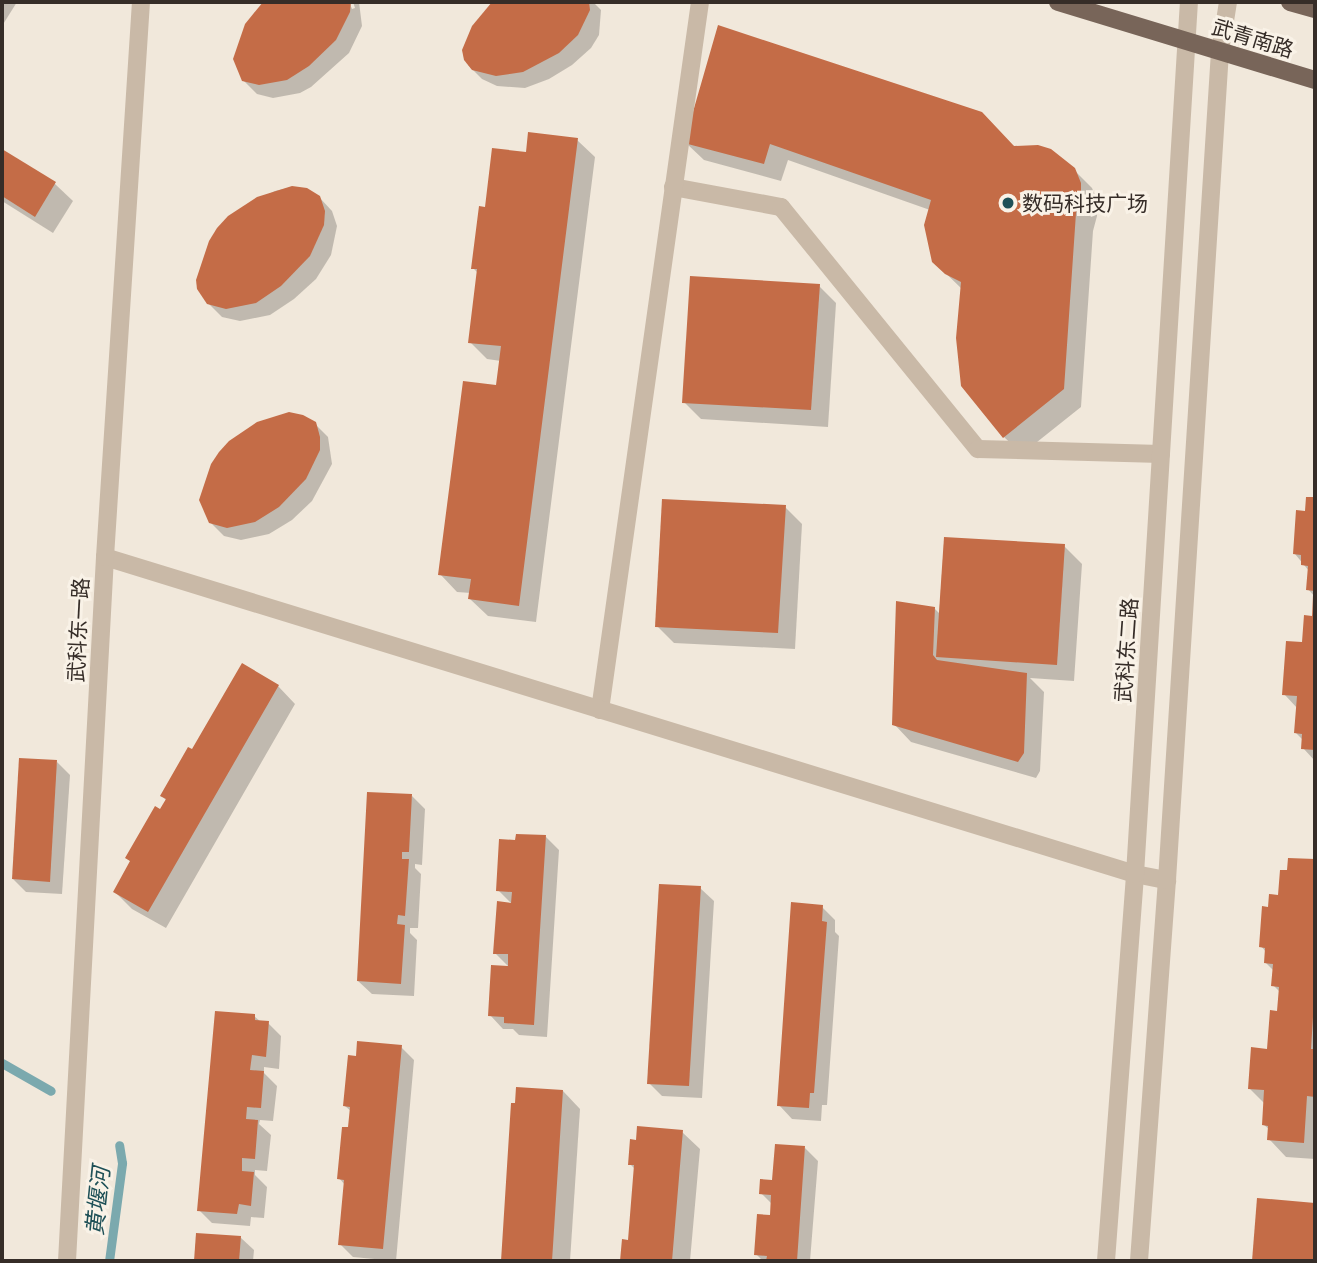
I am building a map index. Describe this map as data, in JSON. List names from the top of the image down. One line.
{"streets":{"main road":["武青南路"],"street":["武科东一路","武科东二路"]},"crossings":[["武青南路","武科东二路"]],"water":["黄堰河"],"places":["数码科技广场"]}
